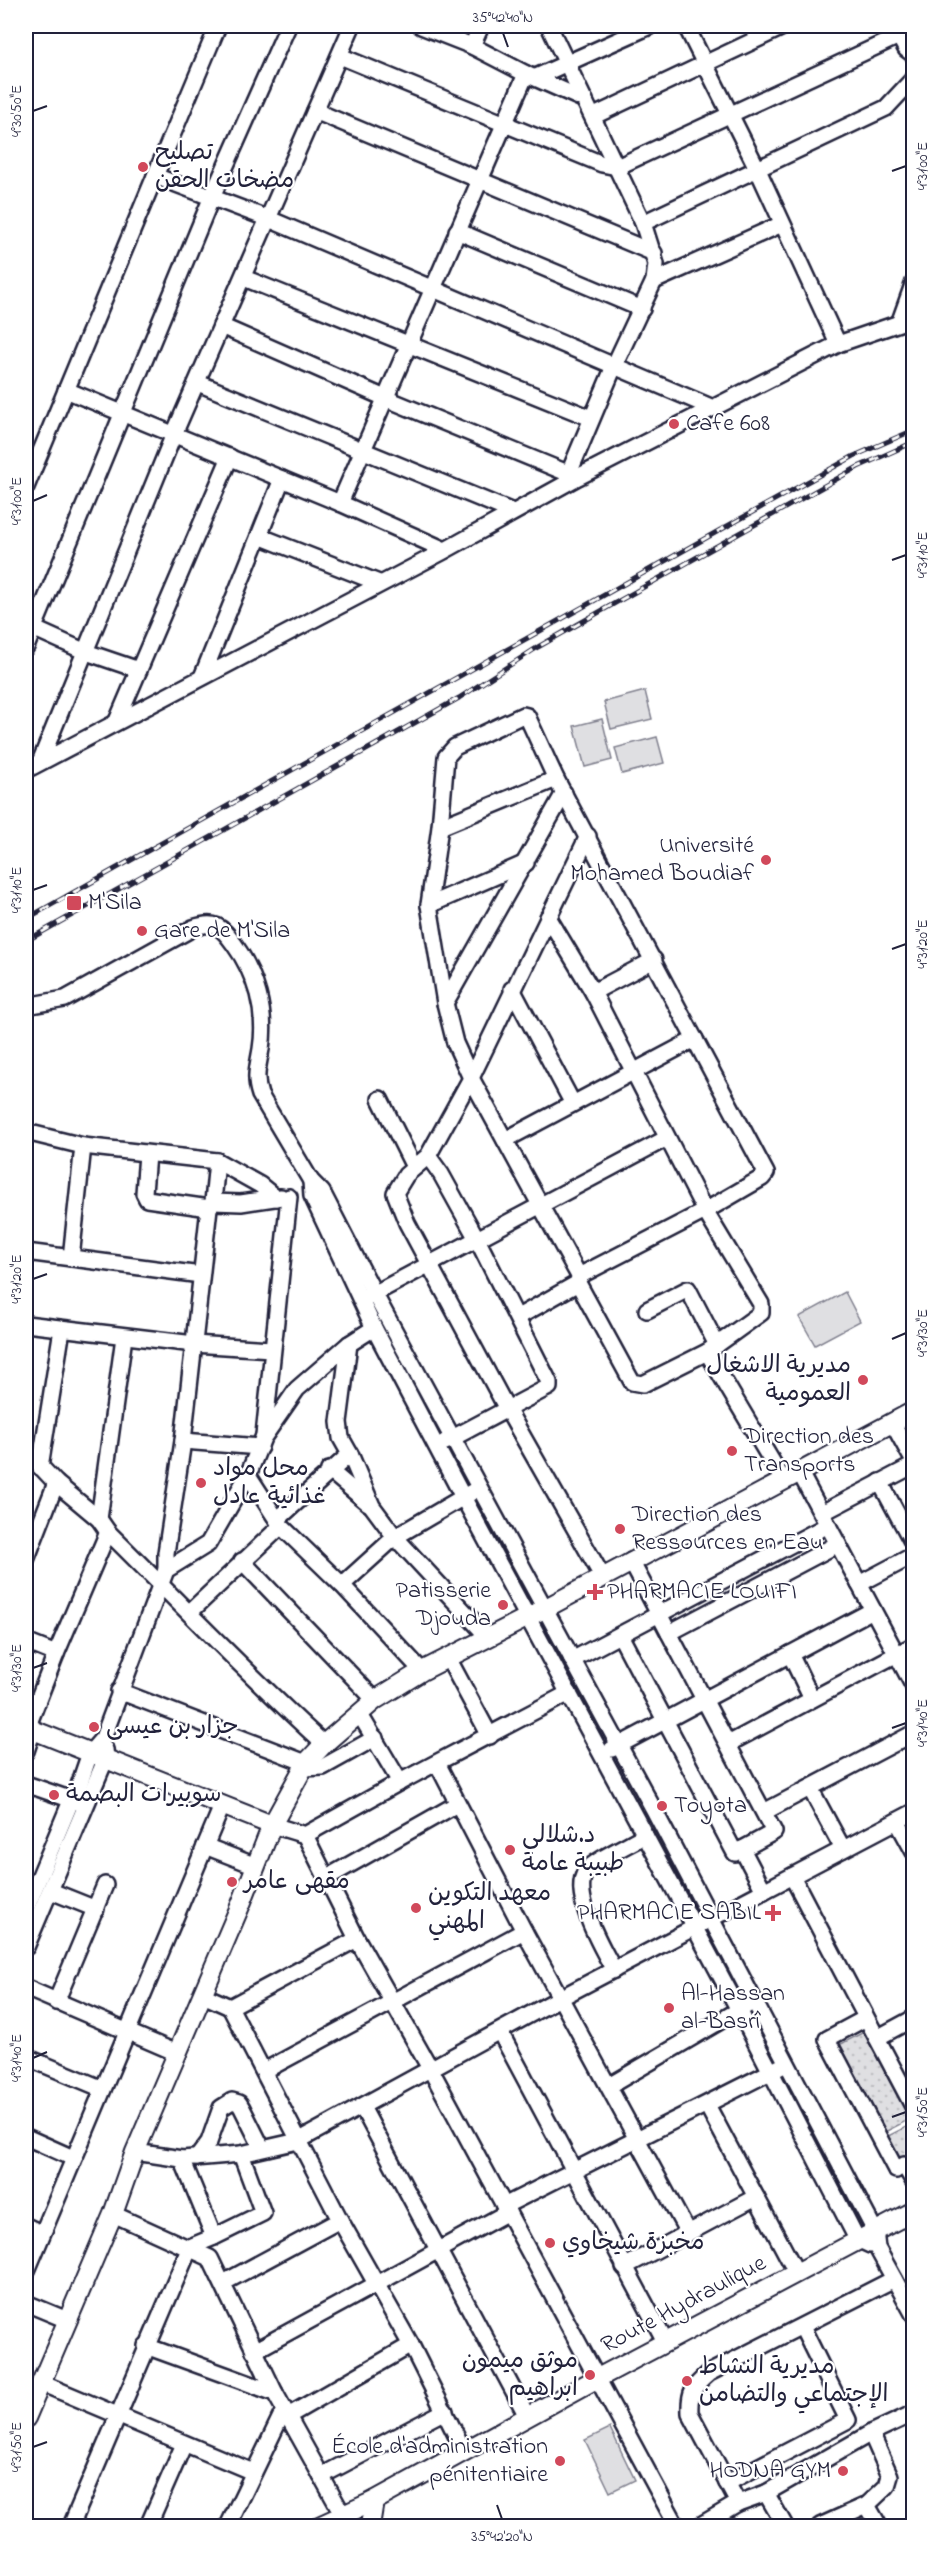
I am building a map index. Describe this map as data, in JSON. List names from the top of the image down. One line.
{"streets":{"main road":["Route Hydraulique"]},"places":{"other":["تصليح مضخات الحقن","Cafe 608","Université Mohamed Boudiaf","Gare de M'Sila","مديرية الاشغال العمومية","Direction des Transports","محل مواد غذائية عادل","Direction des Ressources en Eau","Patisserie Djouda","جزار بن عيسى","سوبيرات البصمة","Toyota","د.شلالي طبيبة عامة","مقهى عامر","معهد التكوين المهني","Al-Hassan al-Basrî","مخبزة شيخاوي","موثق ميمون ابراهيم","مديرية النشاط الإجتماعي والتضامن","École d'administration pénitentiaire","HODNA GYM"],"transit":["M'Sila"],"health":["PHARMACIE LOUIFI","PHARMACIE SABIL"]},"coordinates":["35°42'40\"N","4°30'50\"E","4°31'00\"E","4°31'10\"E","4°31'20\"E","4°31'30\"E","4°31'40\"E","4°31'50\"E","35°42'20\"N"]}
